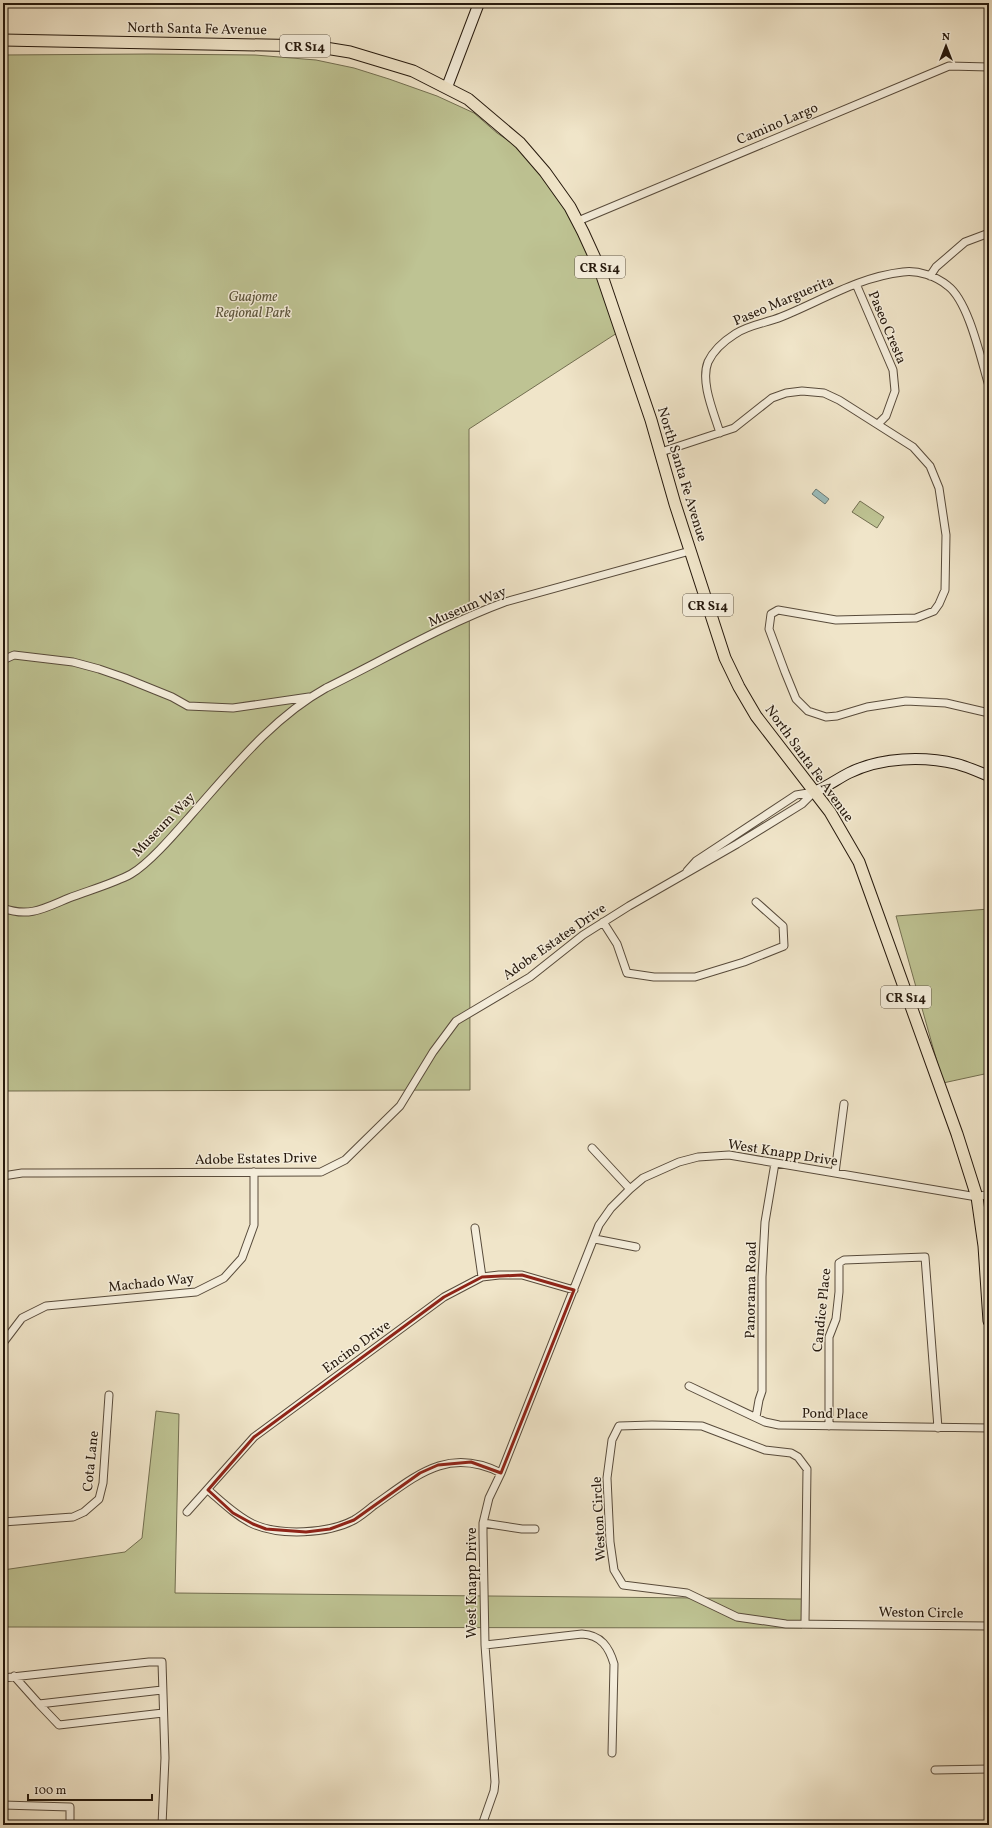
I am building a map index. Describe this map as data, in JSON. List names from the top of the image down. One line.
{"streets":{"main road":["North Santa Fe Avenue","CR S14"],"street":["Camino Largo","Paseo Marguerita","Paseo Cresta","Museum Way","Adobe Estates Drive","West Knapp Drive","Machado Way","Panorama Road","Candice Place","Encino Drive","Pond Place","Cota Lane","Weston Circle"]},"crossings":[["North Santa Fe Avenue","Camino Largo"],["North Santa Fe Avenue","Museum Way"],["North Santa Fe Avenue","Adobe Estates Drive"],["North Santa Fe Avenue","West Knapp Drive"],["Paseo Marguerita","Paseo Cresta"],["Adobe Estates Drive","Machado Way"],["West Knapp Drive","Panorama Road"],["West Knapp Drive","Encino Drive"],["Panorama Road","Pond Place"],["Candice Place","Pond Place"]],"parks":["Guajome Regional Park"],"scale_bar":"100 m","north":"top"}
